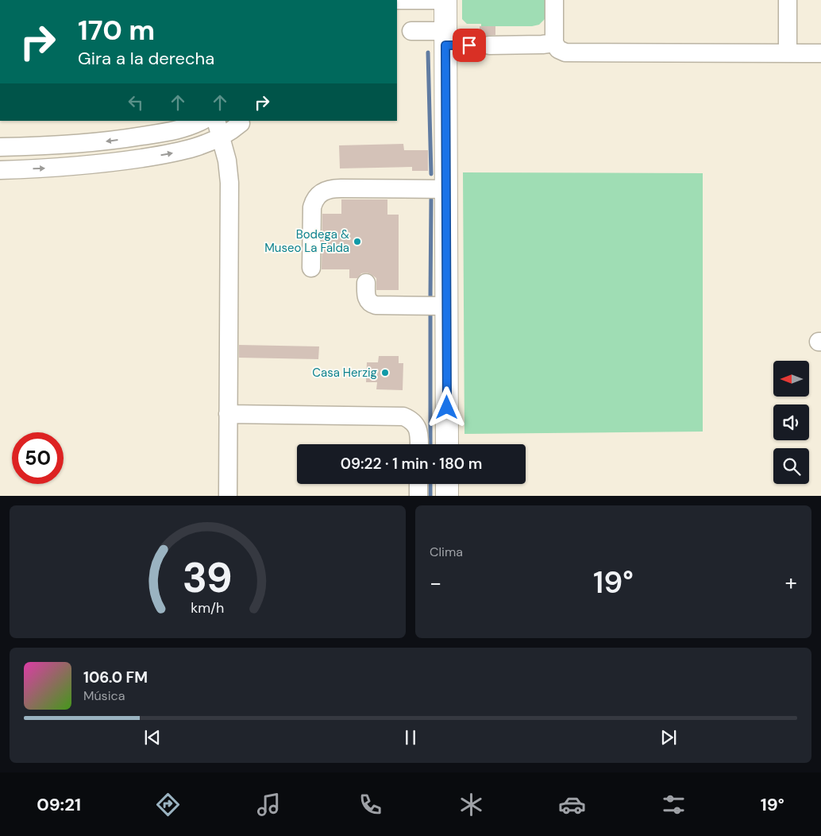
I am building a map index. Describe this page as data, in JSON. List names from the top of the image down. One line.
{"places":["Bodega & Museo La Falda","Casa Herzig"],"north":"left","page":{"turn":["170 m","Gira a la derecha"],"limit":"50","trip":"09:22 · 1 min · 180 m","tile":"Clima","heat":["−","19°","+"],"song":["106.0 FM","Música"],"tabs":["09:21","19°"],"gauge":["39","km/h"]}}
